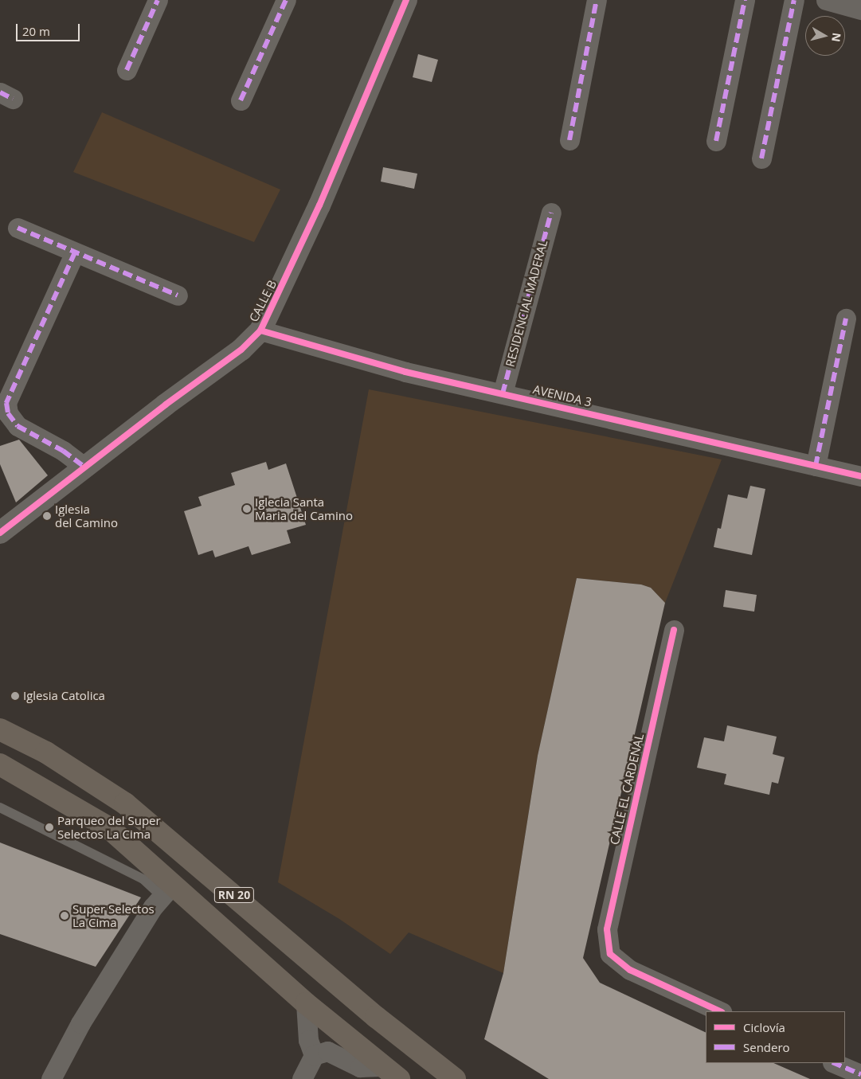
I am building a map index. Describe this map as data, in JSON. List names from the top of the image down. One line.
{"streets":{"highway":["RN 20"],"street":["CALLE B","RESIDENCIAL MADERAL","AVENIDA 3","CALLE EL CARDENAL"]},"crossings":[["CALLE B","AVENIDA 3"],["RESIDENCIAL MADERAL","AVENIDA 3"]],"places":["Iglecia Santa Maria del Camino","Iglesia del Camino","Iglesia Catolica","Parqueo del Super Selectos La Cima","Super Selectos La Cima"],"legend":["Ciclovía","Sendero"],"scale_bar":"20 m","north":"right"}
